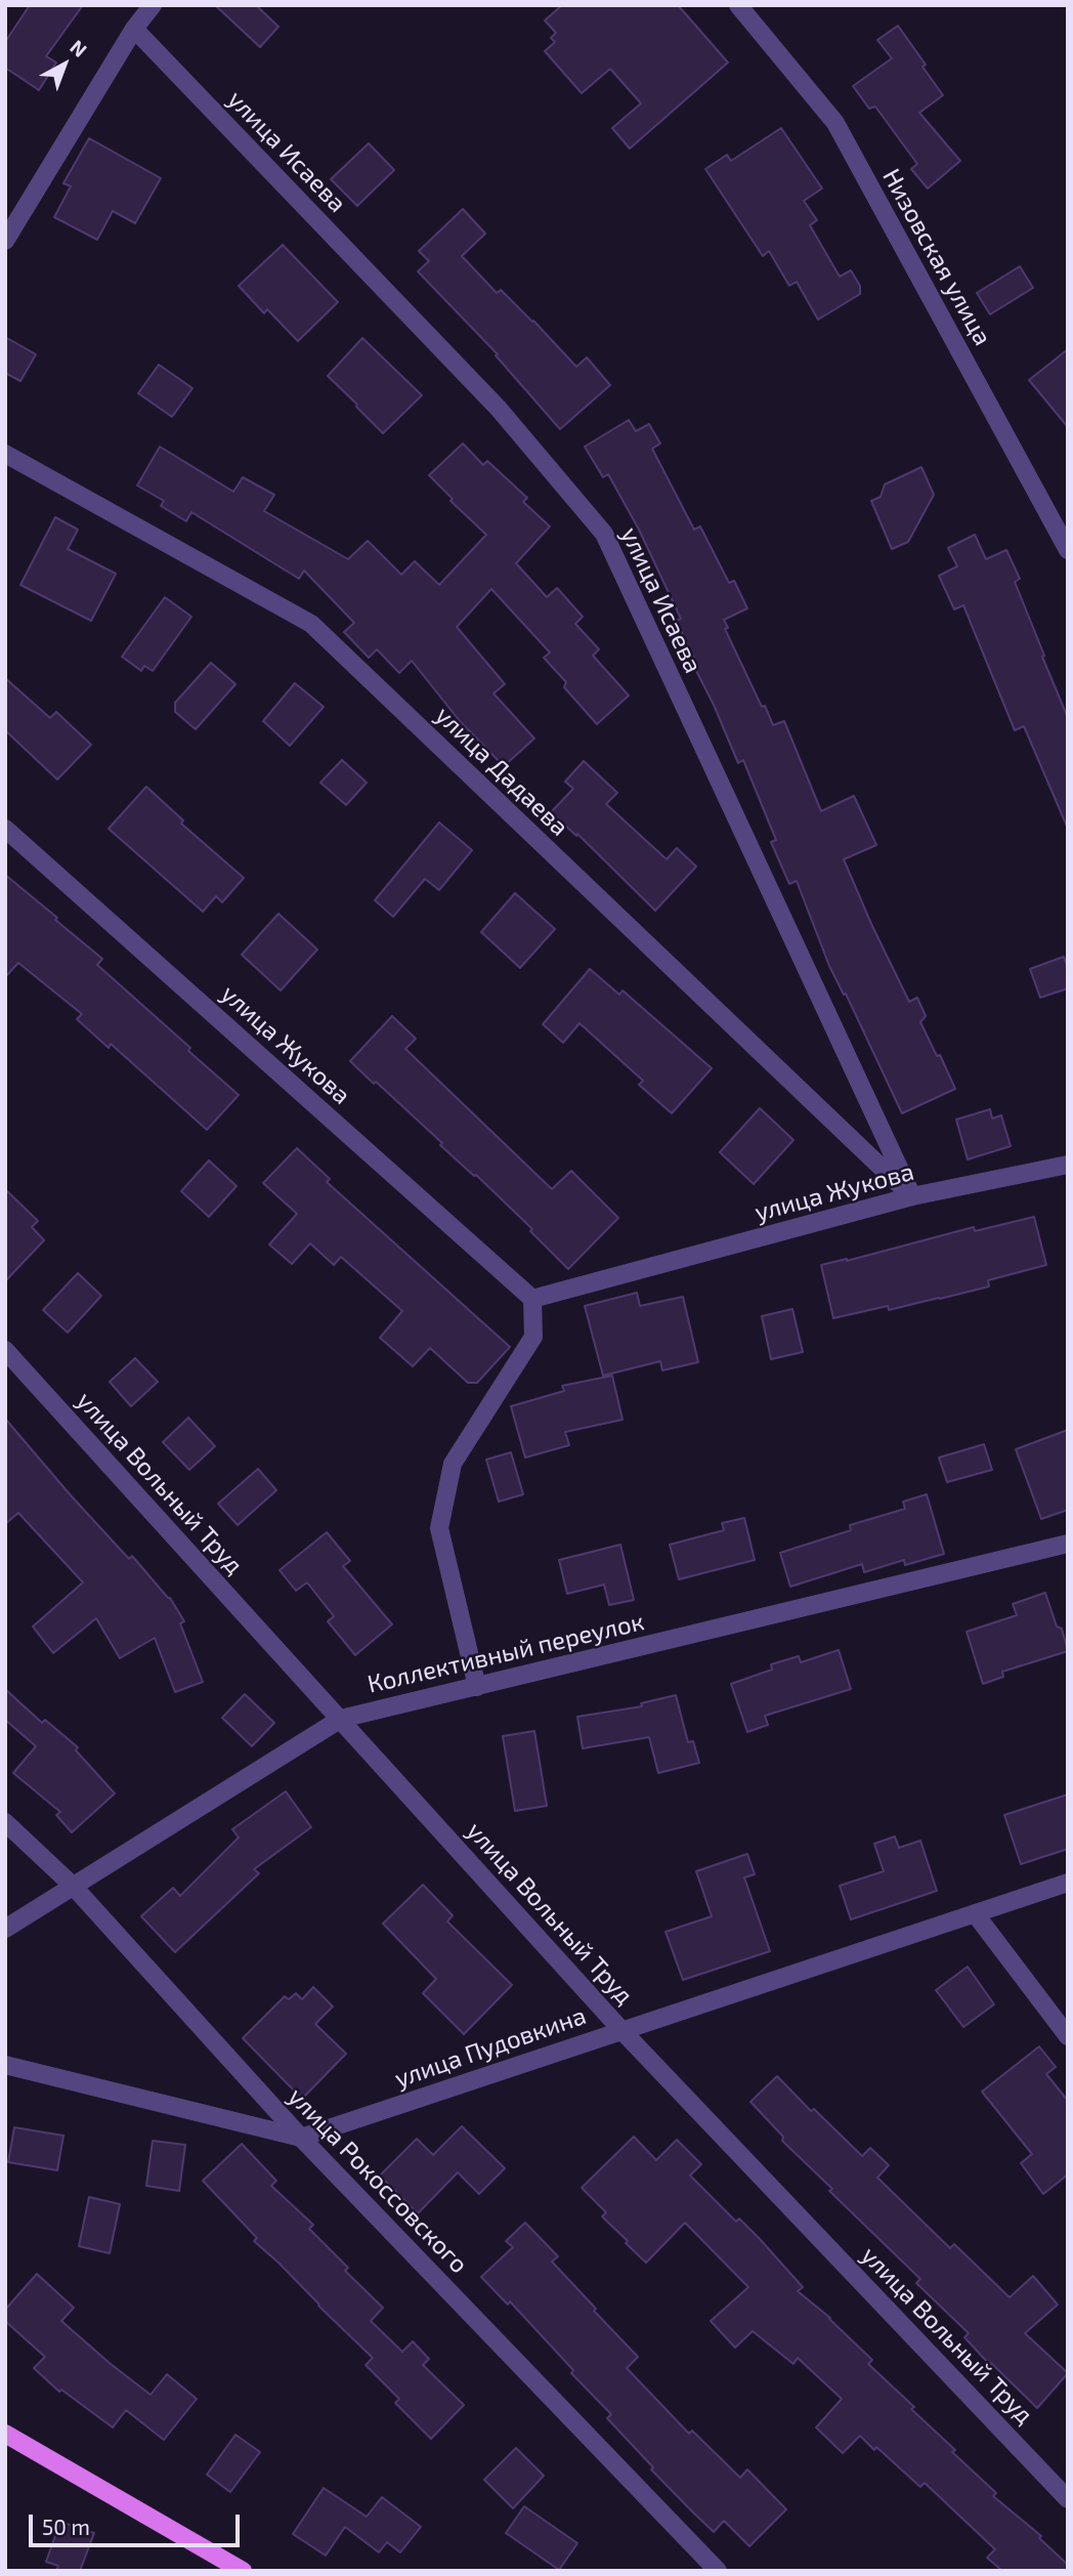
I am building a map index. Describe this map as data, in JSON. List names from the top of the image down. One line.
{"streets":{"street":["улица Исаева","Низовская улица","улица Дадаева","улица Жукова","улица Вольный Труд","Коллективный переулок","улица Пудовкина","улица Рокоссовского"]},"crossings":[["улица Исаева","улица Дадаева"],["улица Исаева","улица Жукова"],["улица Дадаева","улица Жукова"],["улица Вольный Труд","Коллективный переулок"],["улица Вольный Труд","улица Пудовкина"],["Коллективный переулок","улица Рокоссовского"],["улица Пудовкина","улица Рокоссовского"]],"scale_bar":"50 m","north":"top right"}
